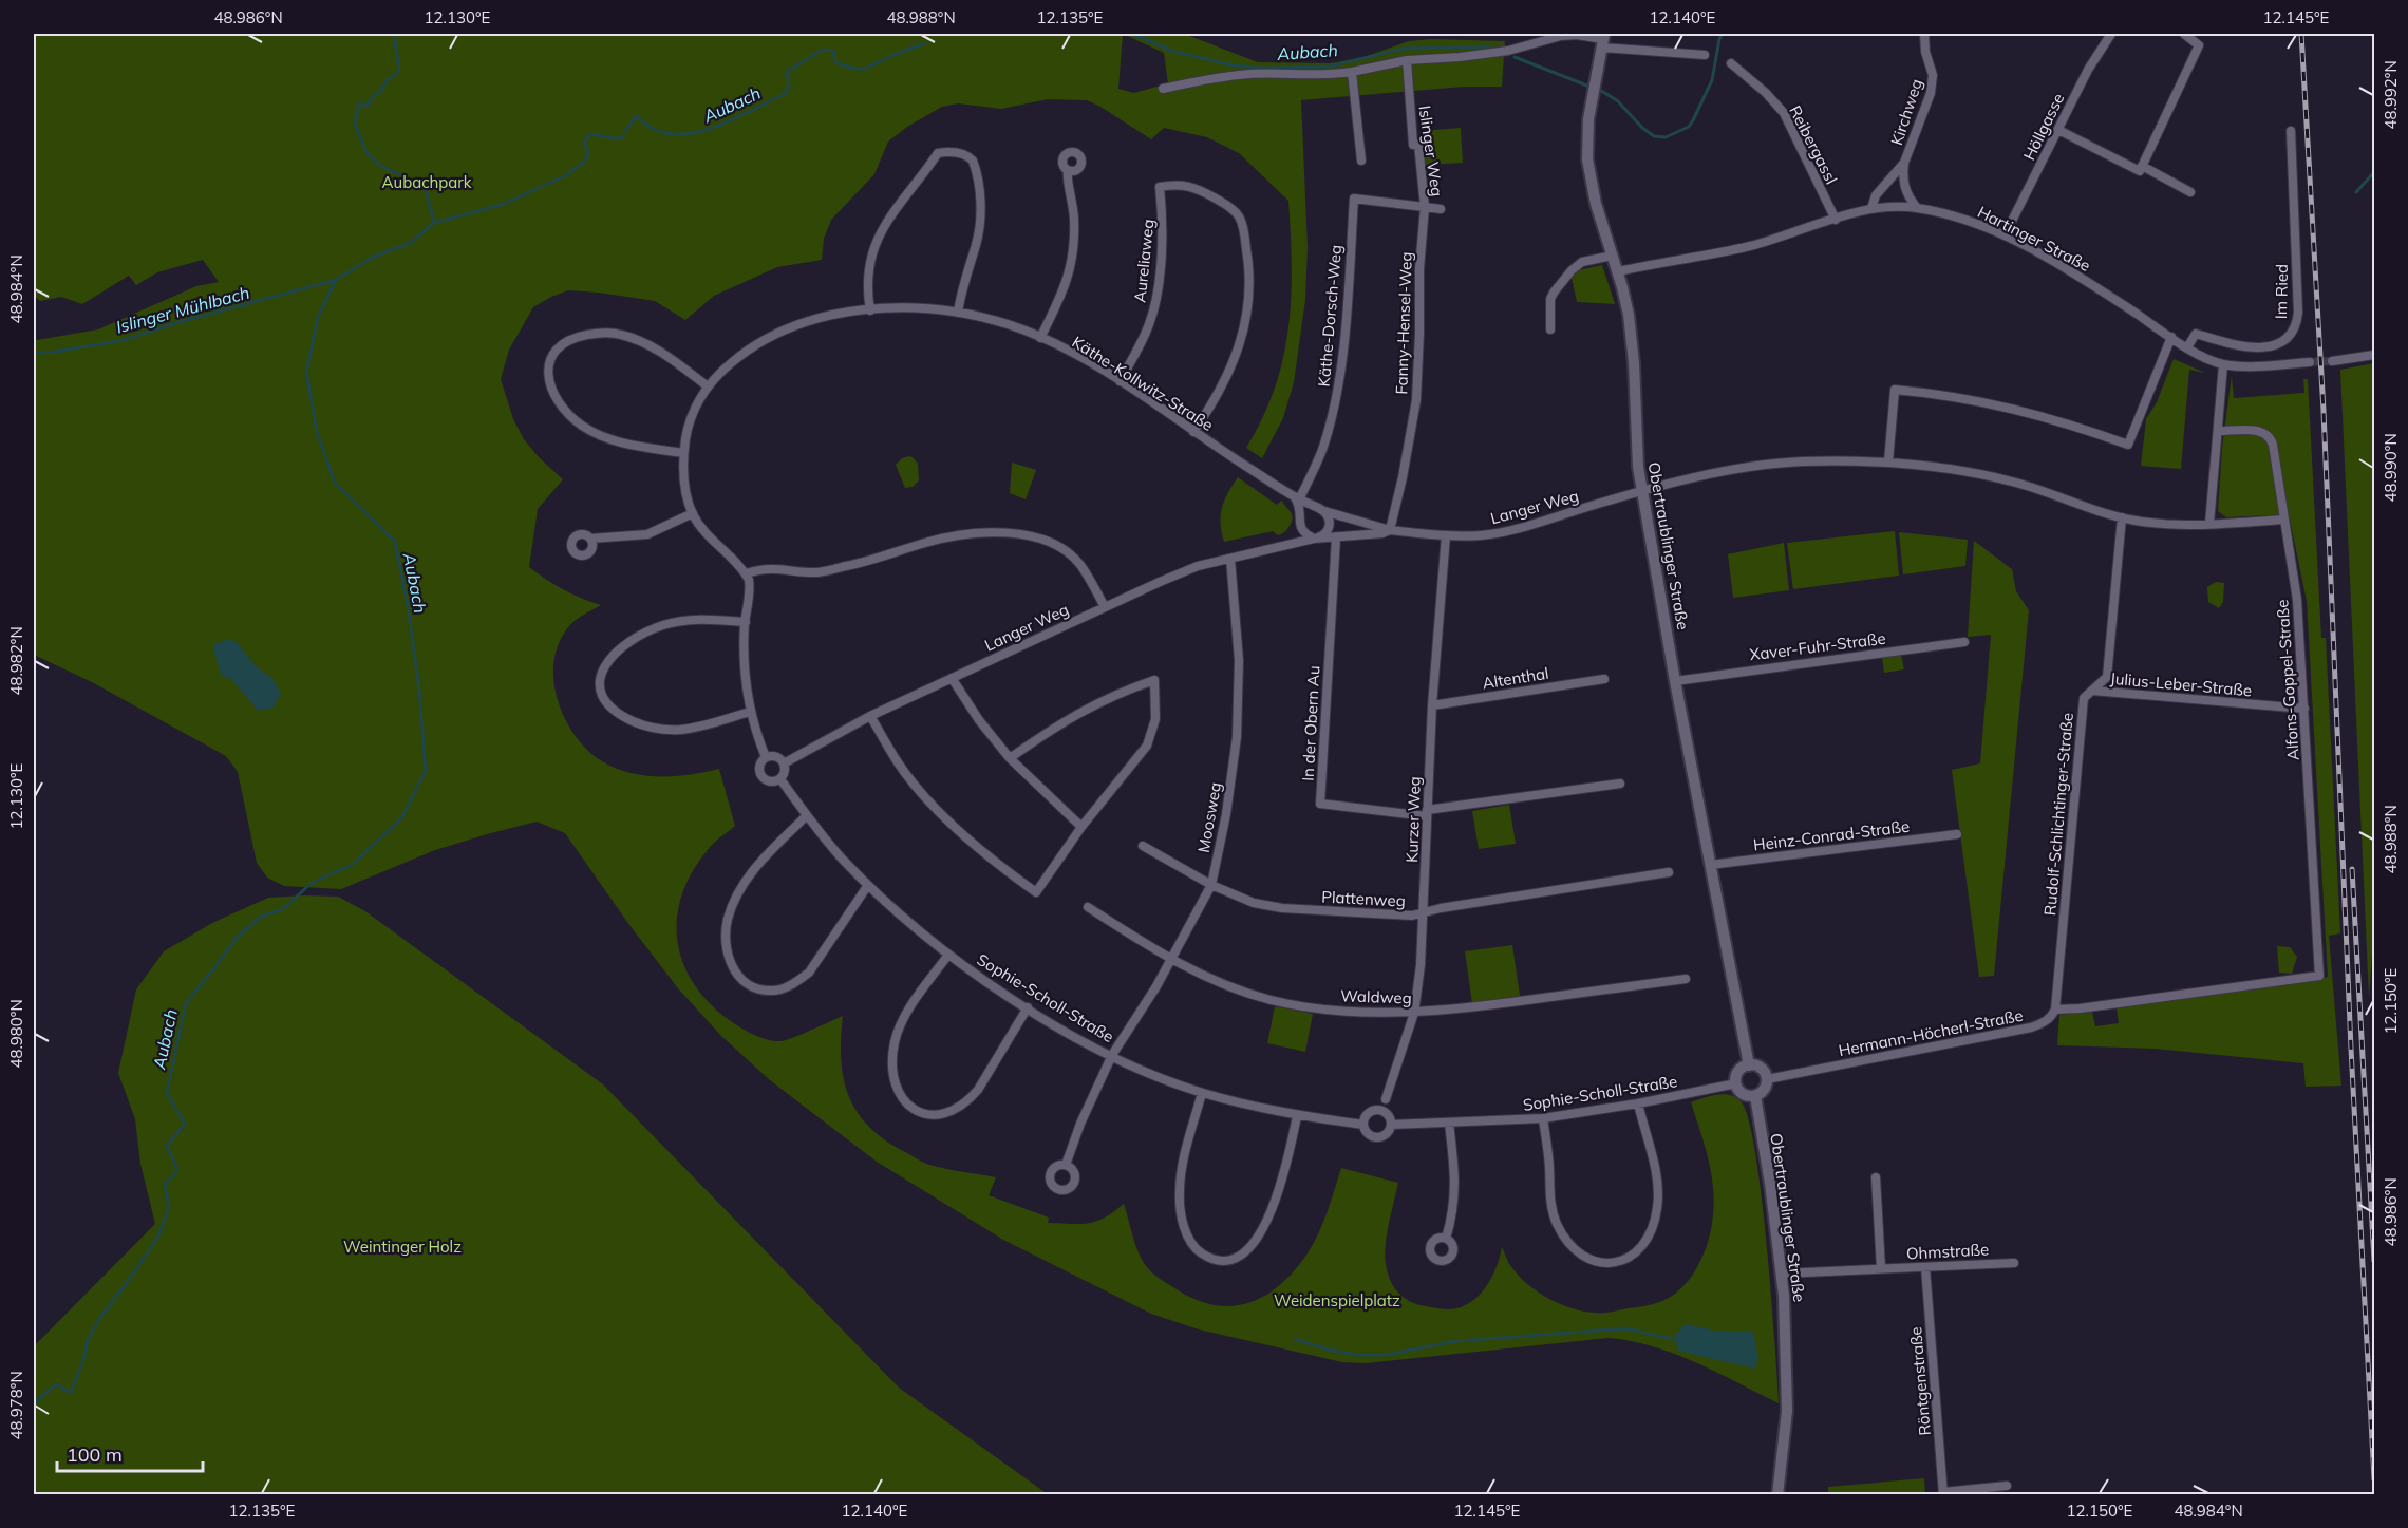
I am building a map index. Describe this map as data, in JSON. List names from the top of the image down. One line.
{"streets":{"street":["Kirchweg","Höllgasse","Reibergassl","Islinger Weg","Hartinger Straße","Aureliaweg","Im Ried","Käthe-Dorsch-Weg","Fanny-Hensel-Weg","Käthe-Kollwitz-Straße","Langer Weg","Obertraublinger Straße","Xaver-Fuhr-Straße","Altenthal","Alfons-Goppel-Straße","Julius-Leber-Straße","In der Obern Au","Rudolf-Schlichtinger-Straße","Moosweg","Kurzer Weg","Heinz-Conrad-Straße","Plattenweg","Waldweg","Sophie-Scholl-Straße","Hermann-Höcherl-Straße","Ohmstraße","Röntgenstraße"]},"crossings":[["Kirchweg","Hartinger Straße"],["Höllgasse","Hartinger Straße"],["Reibergassl","Hartinger Straße"],["Islinger Weg","Käthe-Dorsch-Weg"],["Islinger Weg","Fanny-Hensel-Weg"],["Hartinger Straße","Im Ried"],["Hartinger Straße","Obertraublinger Straße"],["Aureliaweg","Käthe-Kollwitz-Straße"],["Käthe-Dorsch-Weg","Fanny-Hensel-Weg"],["Käthe-Dorsch-Weg","Käthe-Kollwitz-Straße"],["Fanny-Hensel-Weg","Käthe-Kollwitz-Straße"],["Fanny-Hensel-Weg","Langer Weg"],["Käthe-Kollwitz-Straße","Langer Weg"],["Langer Weg","Obertraublinger Straße"],["Langer Weg","Alfons-Goppel-Straße"],["Langer Weg","In der Obern Au"],["Langer Weg","Rudolf-Schlichtinger-Straße"],["Langer Weg","Moosweg"],["Langer Weg","Kurzer Weg"],["Langer Weg","Sophie-Scholl-Straße"],["Obertraublinger Straße","Xaver-Fuhr-Straße"],["Obertraublinger Straße","Heinz-Conrad-Straße"],["Obertraublinger Straße","Sophie-Scholl-Straße"],["Obertraublinger Straße","Hermann-Höcherl-Straße"],["Obertraublinger Straße","Ohmstraße"],["Altenthal","Kurzer Weg"],["Alfons-Goppel-Straße","Julius-Leber-Straße"],["Alfons-Goppel-Straße","Rudolf-Schlichtinger-Straße"],["Alfons-Goppel-Straße","Hermann-Höcherl-Straße"],["Julius-Leber-Straße","Rudolf-Schlichtinger-Straße"],["In der Obern Au","Kurzer Weg"],["Rudolf-Schlichtinger-Straße","Hermann-Höcherl-Straße"],["Moosweg","Plattenweg"],["Moosweg","Waldweg"],["Moosweg","Sophie-Scholl-Straße"],["Kurzer Weg","Plattenweg"],["Kurzer Weg","Waldweg"],["Sophie-Scholl-Straße","Hermann-Höcherl-Straße"],["Ohmstraße","Röntgenstraße"]],"water":["Aubach","Islinger Mühlbach"],"parks":["Aubachpark","Weintinger Holz","Weidenspielplatz"],"scale_bar":"100 m","coordinates":["48.986°N","12.130°E","48.988°N","12.135°E","12.140°E","12.145°E","48.992°N","48.984°N","48.990°N","48.982°N","12.150°E","48.980°N","48.978°N"]}
